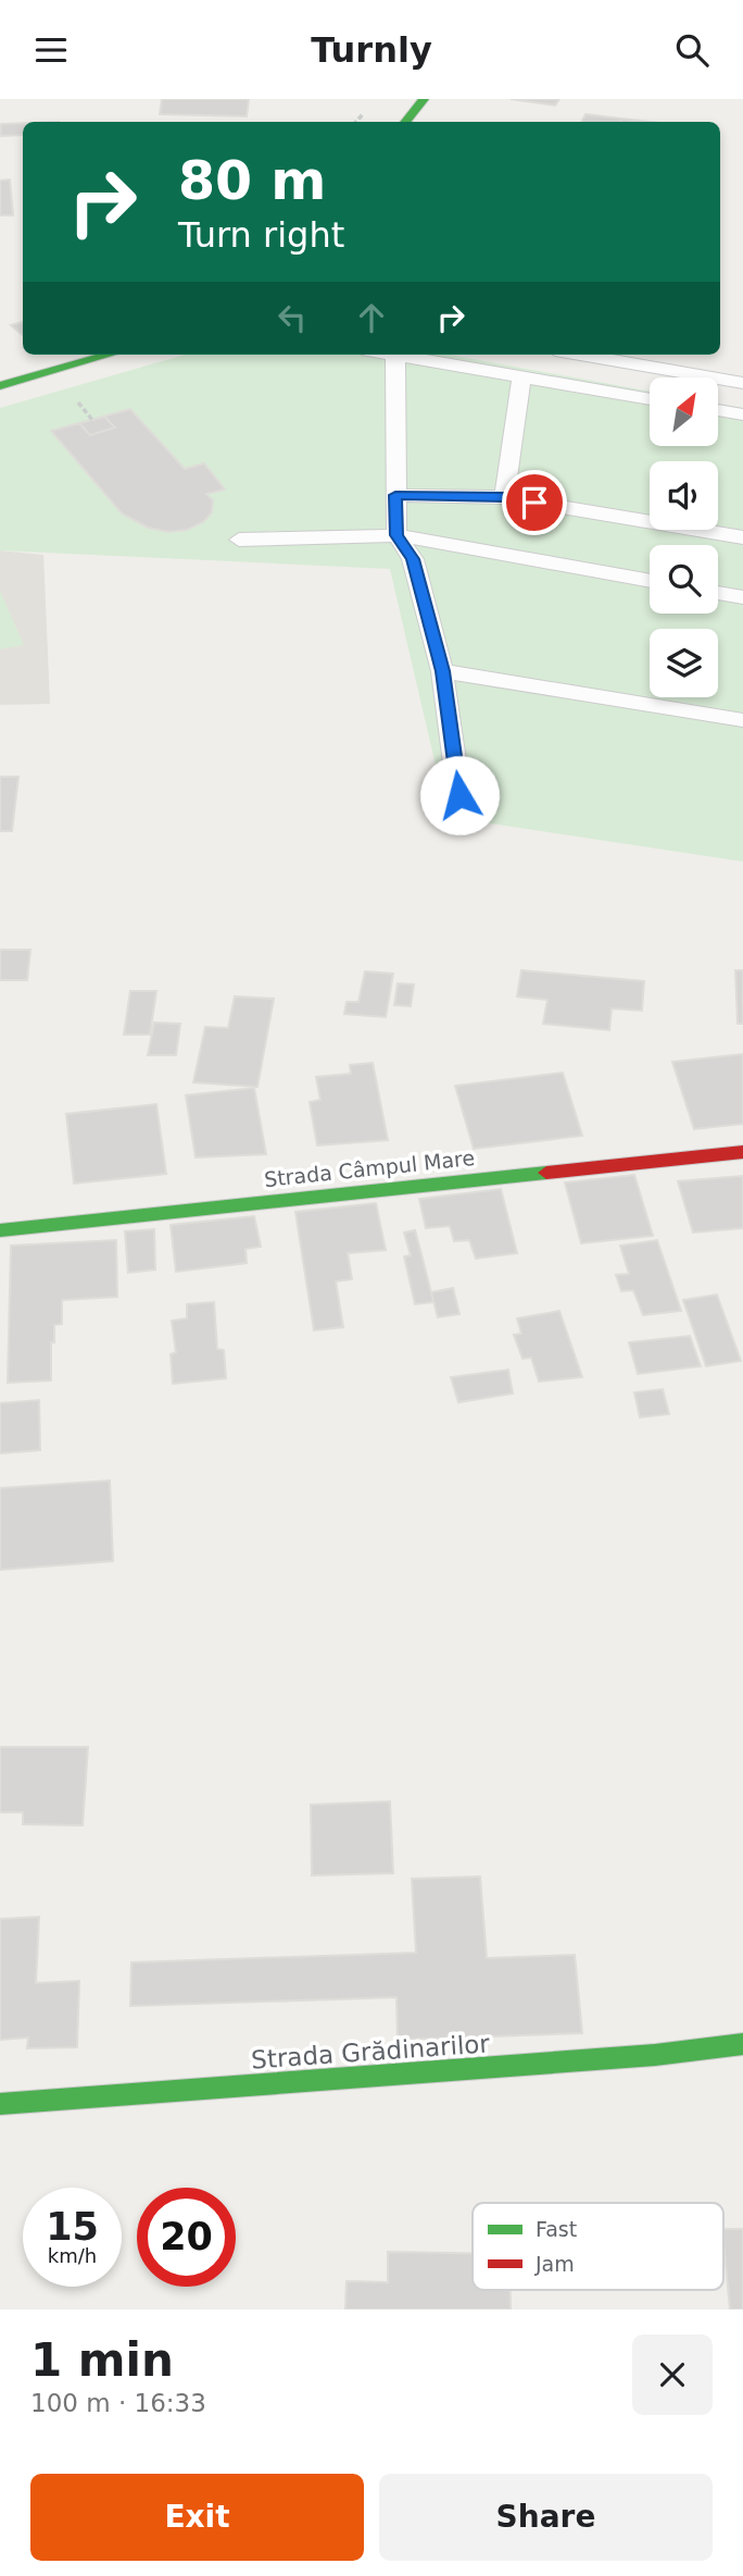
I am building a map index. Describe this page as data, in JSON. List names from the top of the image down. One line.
{"streets":{"street":["Strada Câmpul Mare","Strada Grădinarilor"]},"legend":["Fast","Jam"],"north":"top right","page":{"header":"Turnly","turn":["80 m","Turn right"],"speed":"15 km/h","limit":"20","heading":["1 min","100 m · 16:33"],"buttons":["Exit","Share"]}}
